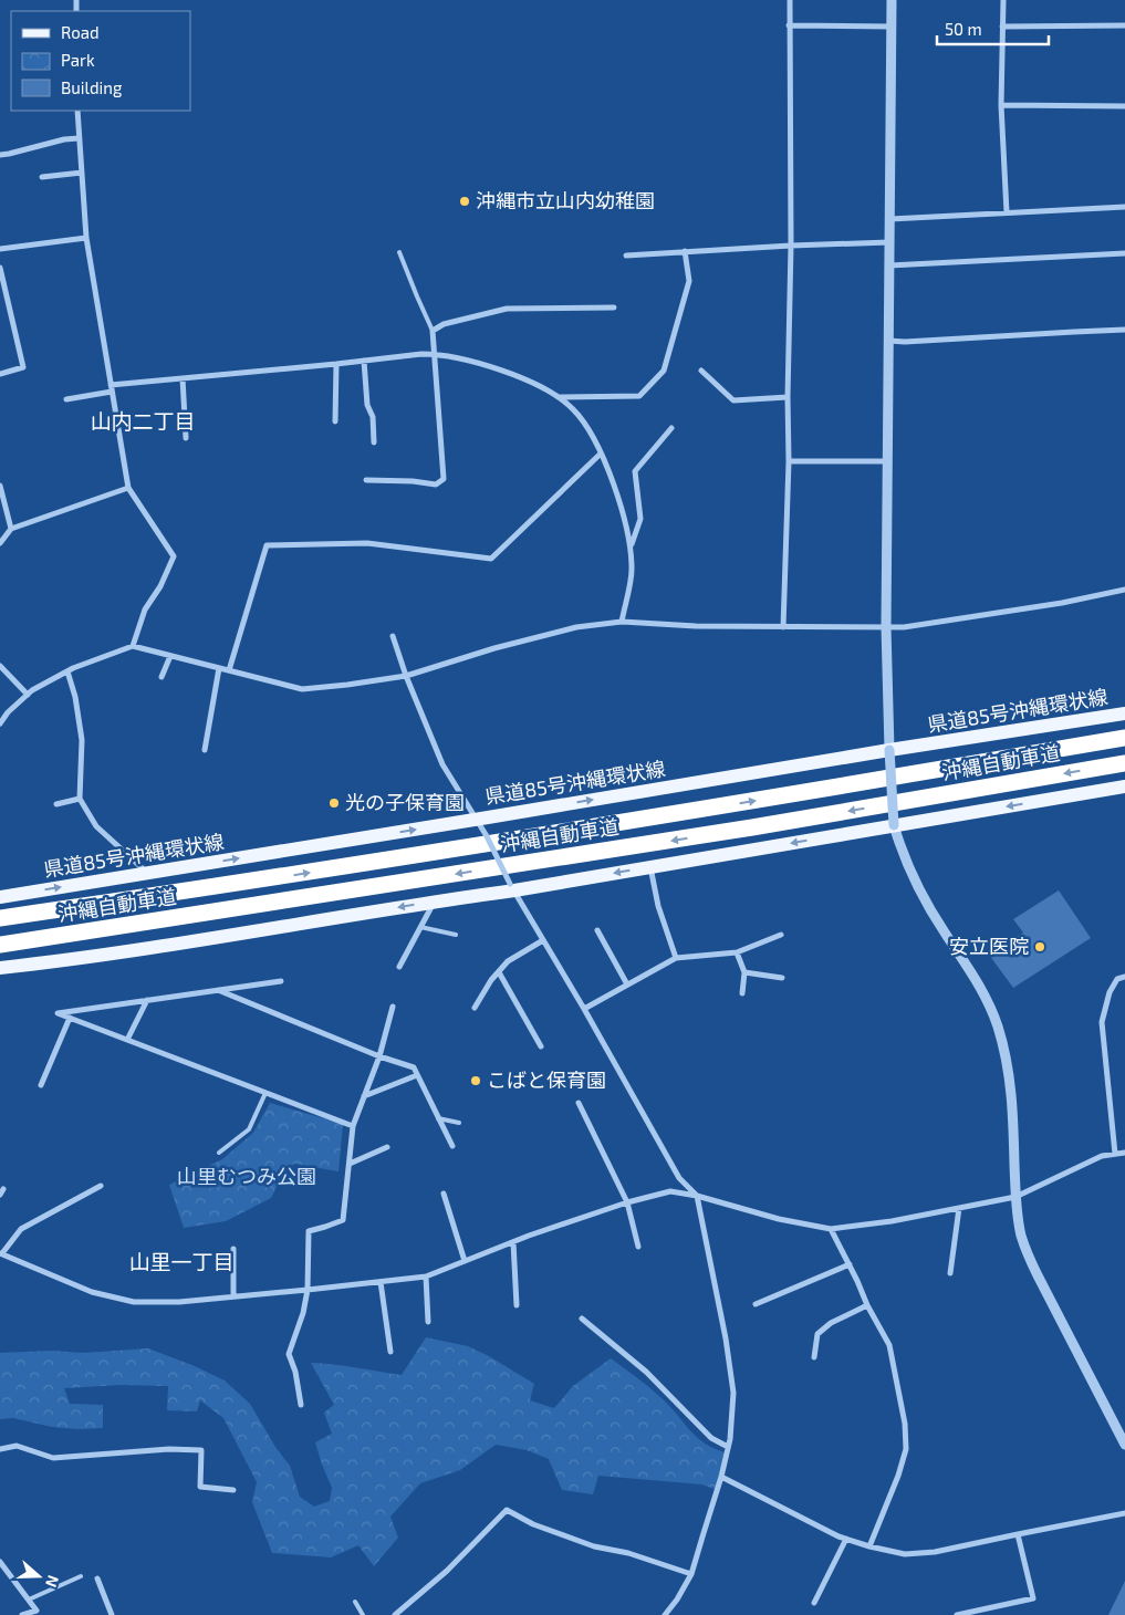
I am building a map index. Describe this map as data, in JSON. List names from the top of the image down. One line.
{"streets":{"highway":["沖縄自動車道"],"main road":["県道85号沖縄環状線"]},"districts":["山内二丁目","山里一丁目"],"parks":["山里むつみ公園"],"places":["沖縄市立山内幼稚園","光の子保育園","安立医院","こばと保育園"],"legend":["Road","Park","Building"],"scale_bar":"50 m","north":"right"}
